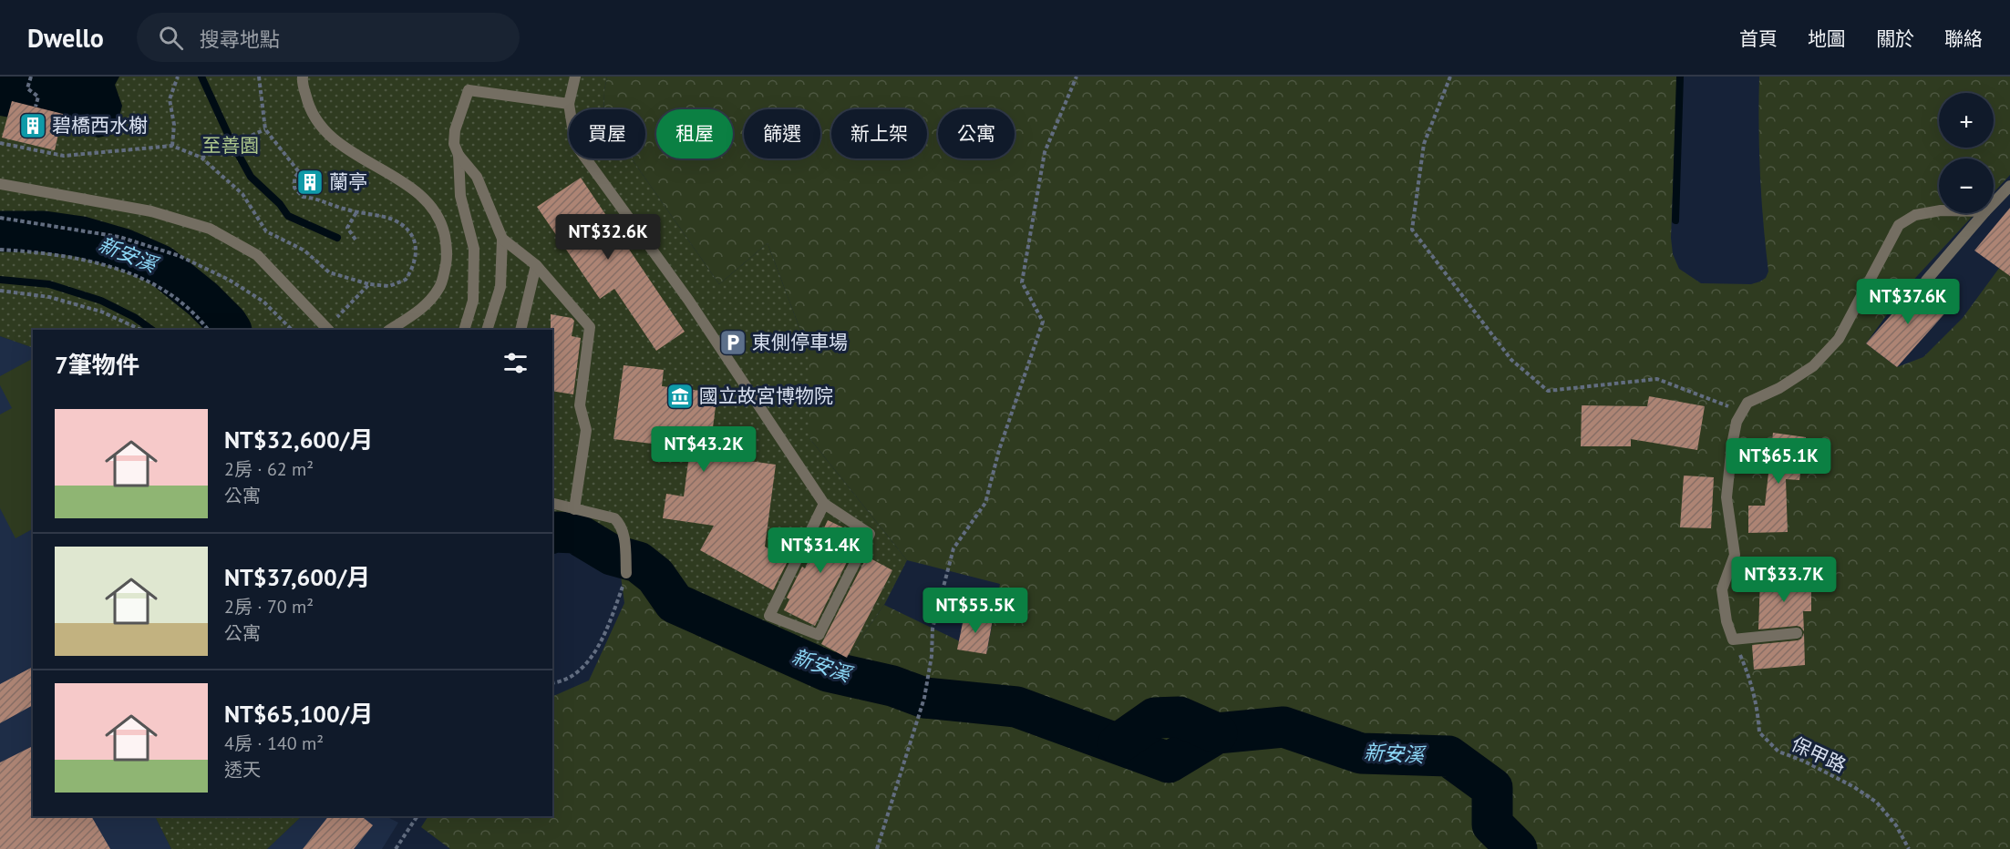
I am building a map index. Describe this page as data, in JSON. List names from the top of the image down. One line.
{"streets":{"path":["保甲路"]},"water":["新安溪"],"parks":["至善園"],"places":{"building":["碧橋西水榭","蘭亭"],"parking":["東側停車場"],"museum":["國立故宮博物院"]},"page":{"header":"Dwello","search":"搜尋地點","nav":["首頁","地圖","關於","聯絡"],"map_buttons":["+","−"],"chip":["買屋","租屋","篩選","新上架","公寓"],"price":["NT$32.6K","NT$37.6K","NT$43.2K","NT$65.1K","NT$31.4K","NT$33.7K","NT$55.5K"],"heading":"7筆物件","list":[{"name":"NT$32,600/月","note":"2房 · 62 m² · 公寓"},{"name":"NT$37,600/月","note":"2房 · 70 m² · 公寓"},{"name":"NT$65,100/月","note":"4房 · 140 m² · 透天"}]}}
